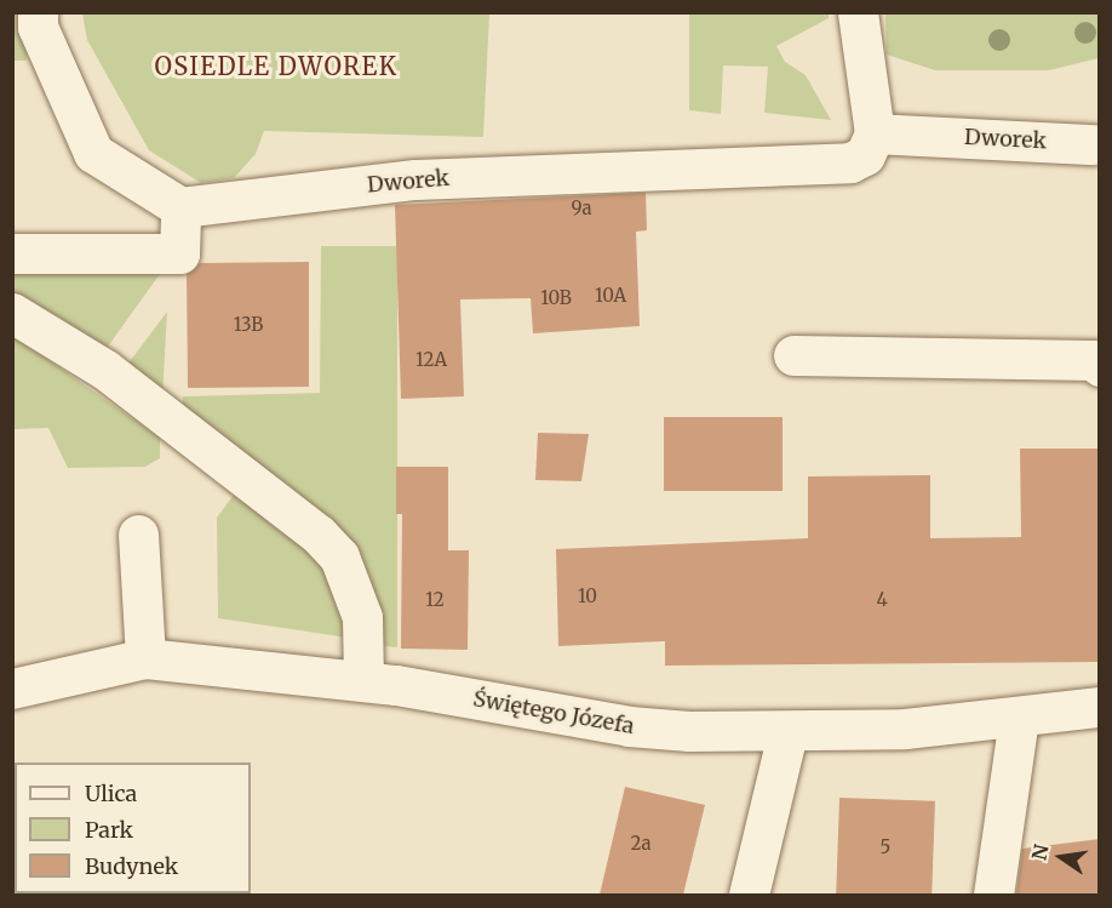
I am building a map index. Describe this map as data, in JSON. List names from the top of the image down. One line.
{"streets":{"street":["Dworek","Świętego Józefa"]},"districts":["OSIEDLE DWOREK"],"house_numbers":["9a","10A","10B","13B","12A","10","12","4","2a","5"],"legend":["Ulica","Park","Budynek"],"north":"left"}
